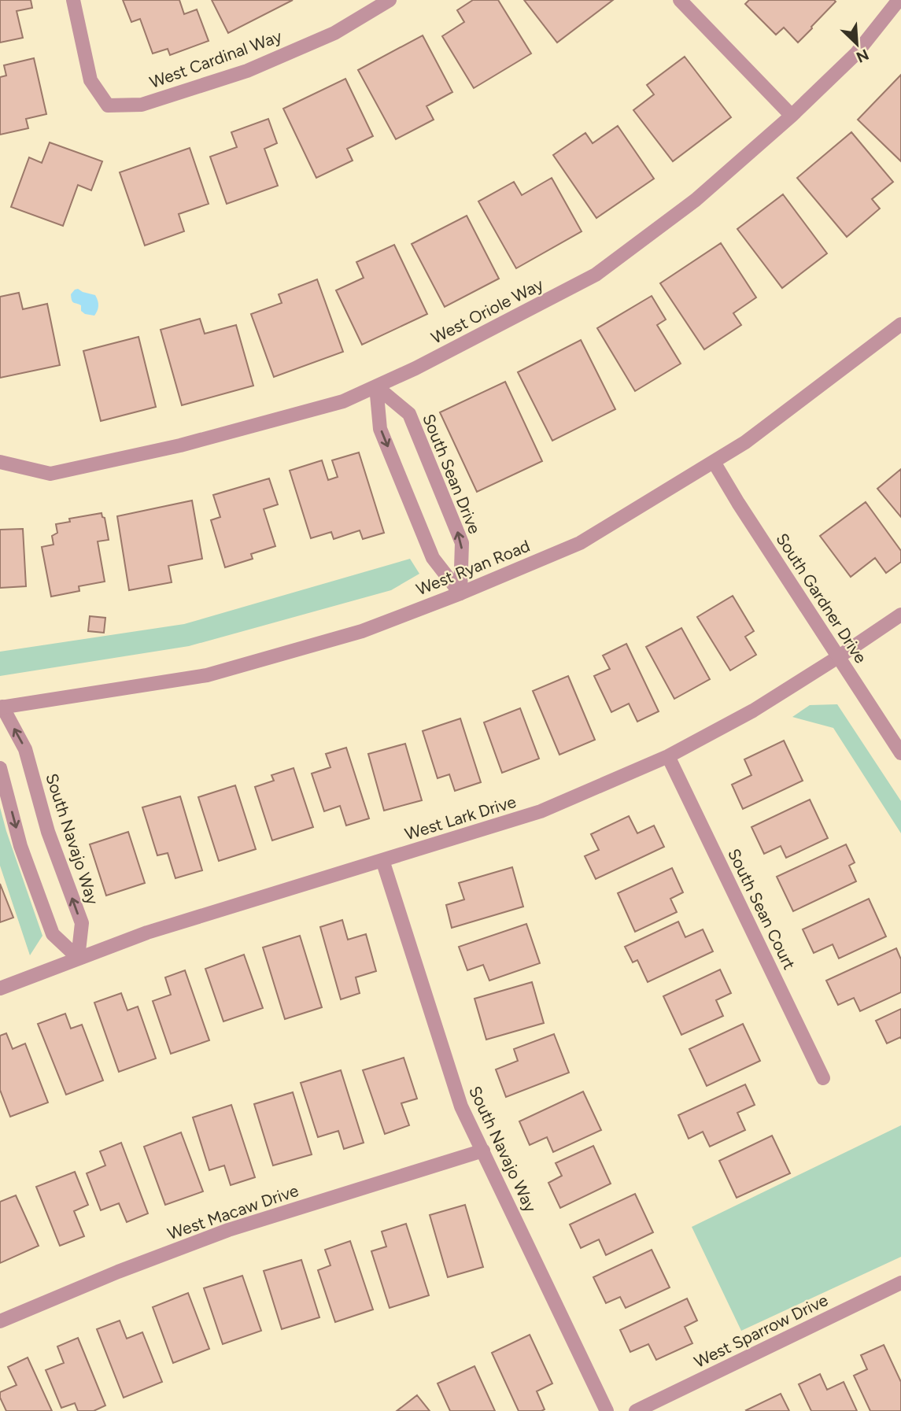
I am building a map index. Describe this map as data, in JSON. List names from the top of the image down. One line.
{"streets":{"street":["West Cardinal Way","West Oriole Way","South Sean Drive","West Ryan Road","South Gardner Drive","West Lark Drive","South Navajo Way","South Sean Court","West Macaw Drive","West Sparrow Drive"]},"crossings":[["West Oriole Way","South Sean Drive"],["South Sean Drive","West Ryan Road"],["West Ryan Road","South Gardner Drive"],["West Ryan Road","South Navajo Way"],["South Gardner Drive","West Lark Drive"],["West Lark Drive","South Navajo Way"],["West Lark Drive","South Sean Court"],["South Navajo Way","West Macaw Drive"]],"north":"bottom right"}
